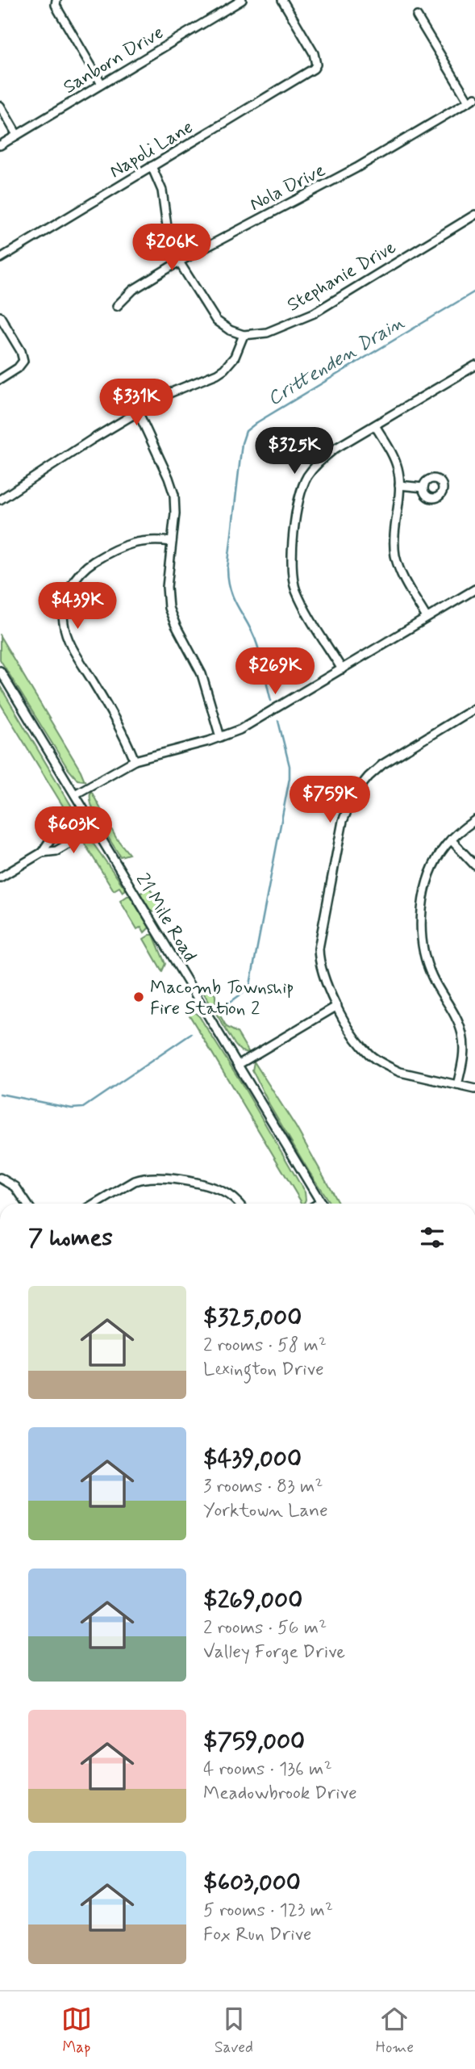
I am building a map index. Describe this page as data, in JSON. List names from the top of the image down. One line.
{"streets":{"street":["Sanborn Drive","Napoli Lane","Nola Drive","Stephanie Drive","21 Mile Road"]},"water":["Crittenden Drain"],"places":["Macomb Township Fire Station 2"],"page":{"price":["$206K","$331K","$325K","$439K","$269K","$759K","$603K"],"heading":"7 homes","list":[{"name":"$325,000","note":"2 rooms · 58 m² · Lexington Drive"},{"name":"$439,000","note":"3 rooms · 83 m² · Yorktown Lane"},{"name":"$269,000","note":"2 rooms · 56 m² · Valley Forge Drive"},{"name":"$759,000","note":"4 rooms · 136 m² · Meadowbrook Drive"},{"name":"$603,000","note":"5 rooms · 123 m² · Fox Run Drive"}],"tabs":["Map","Saved","Home"]}}
